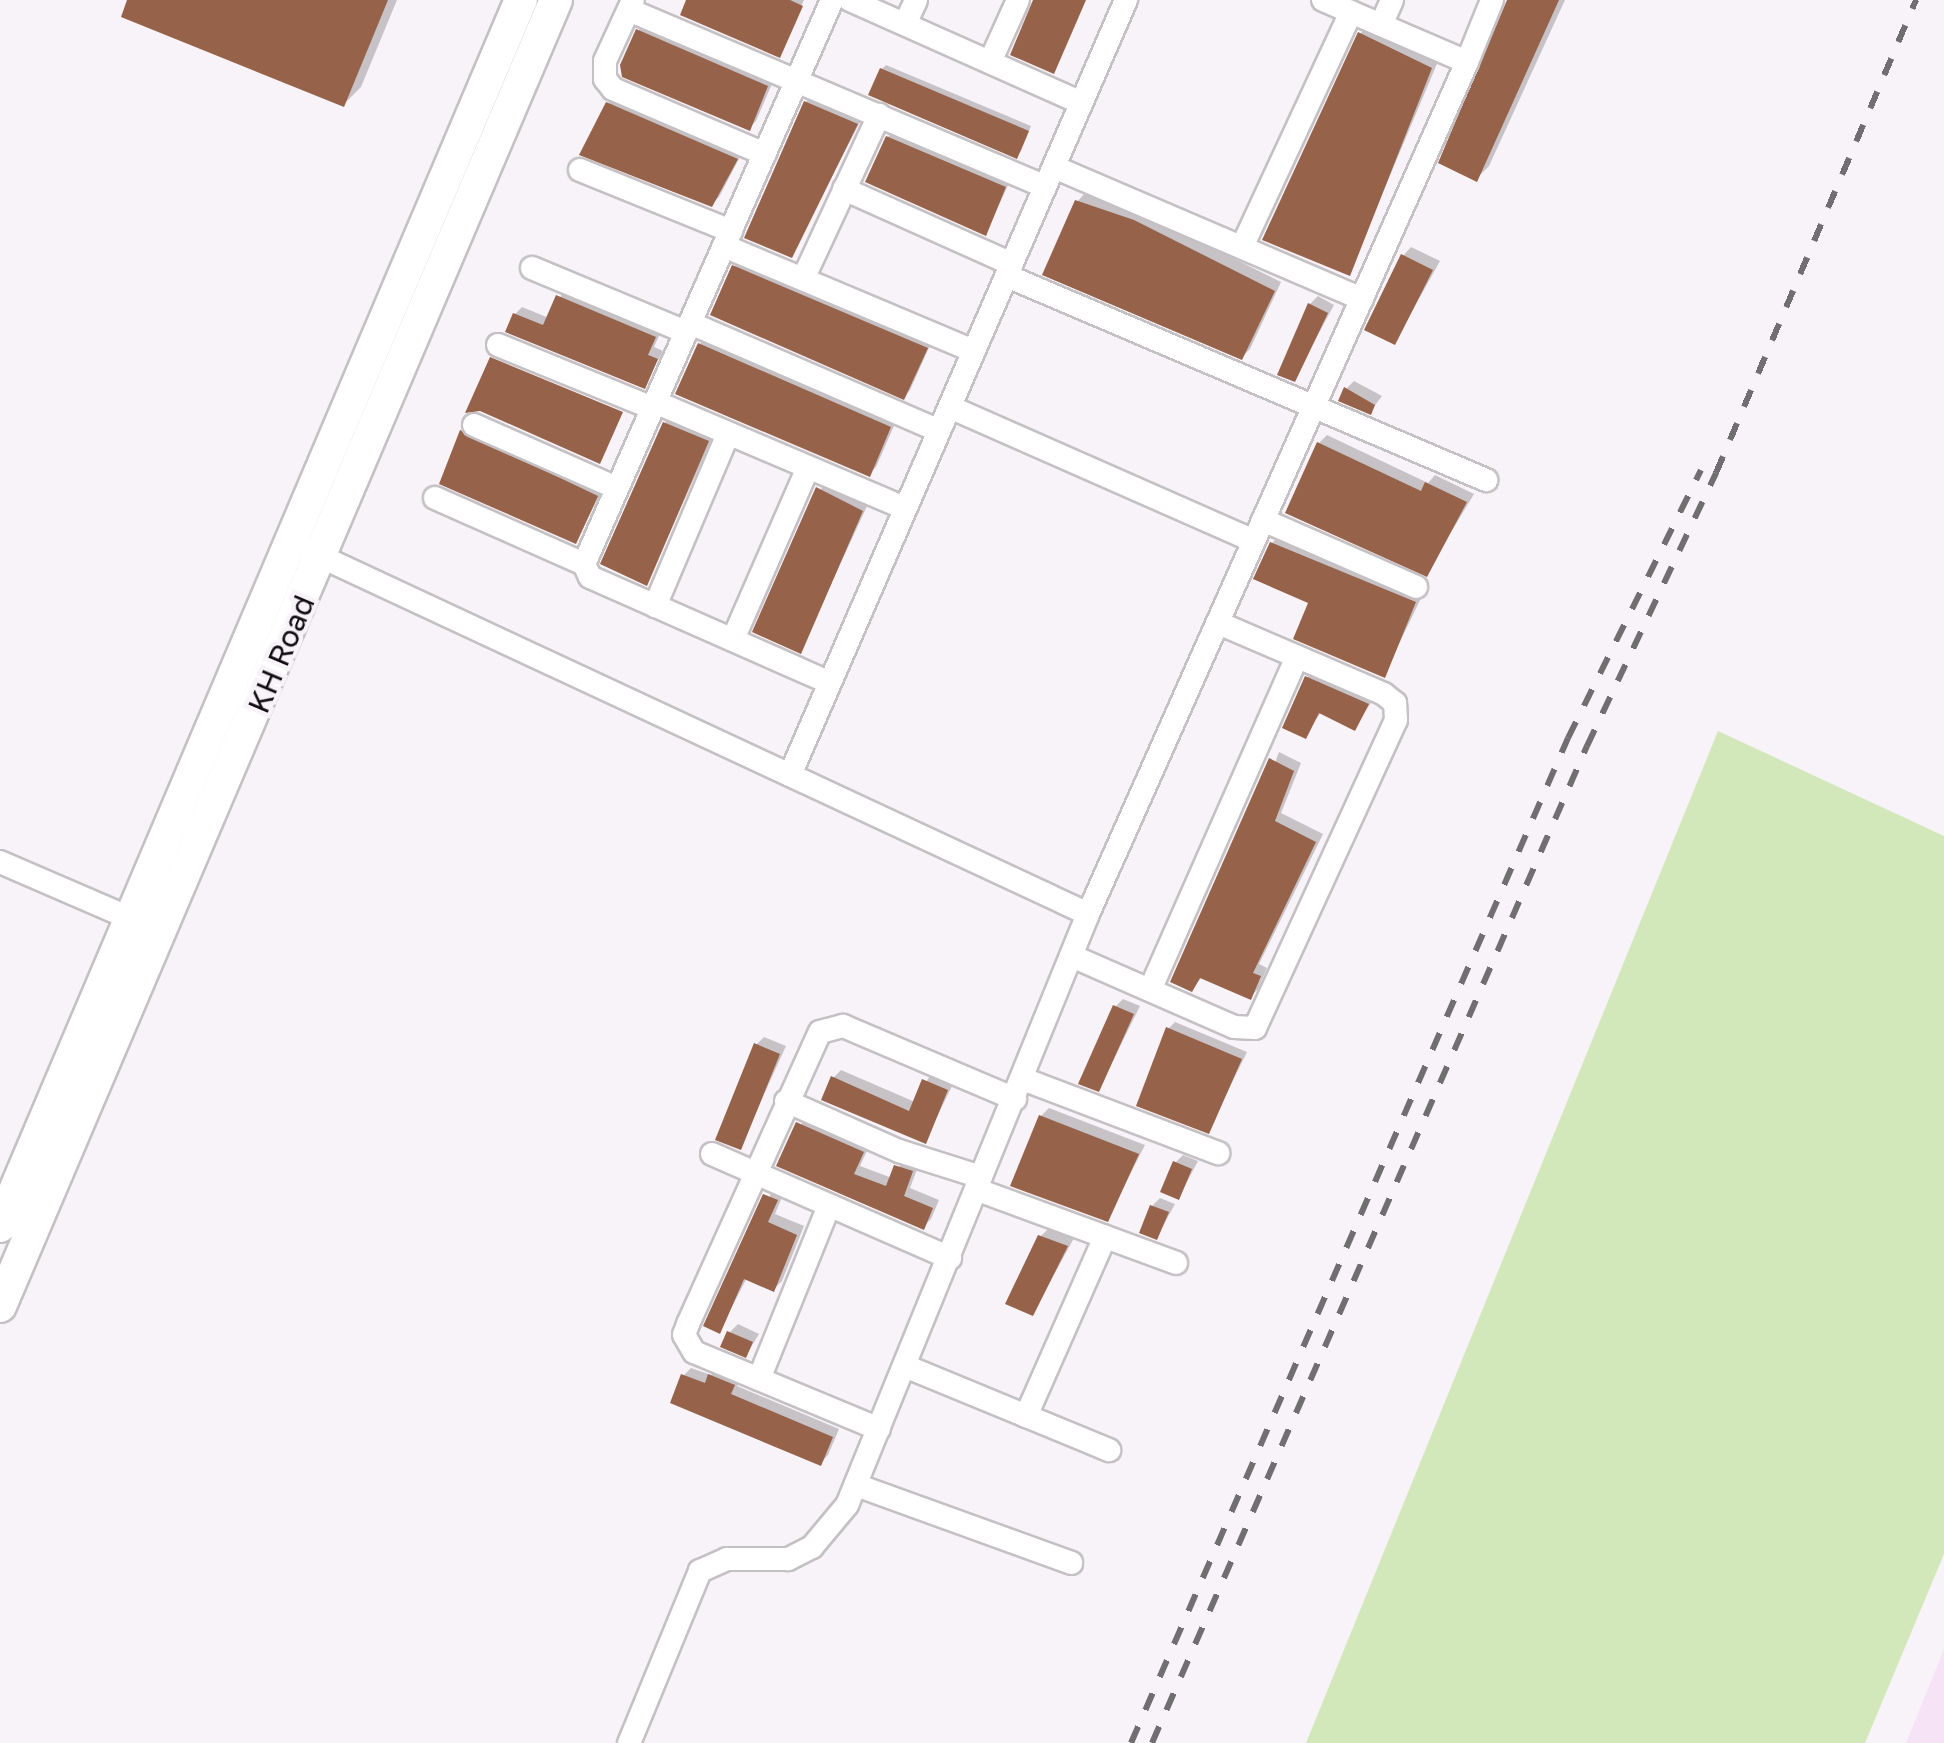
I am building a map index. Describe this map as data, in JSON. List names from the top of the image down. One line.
{"streets":{"main road":["KH Road"]}}
